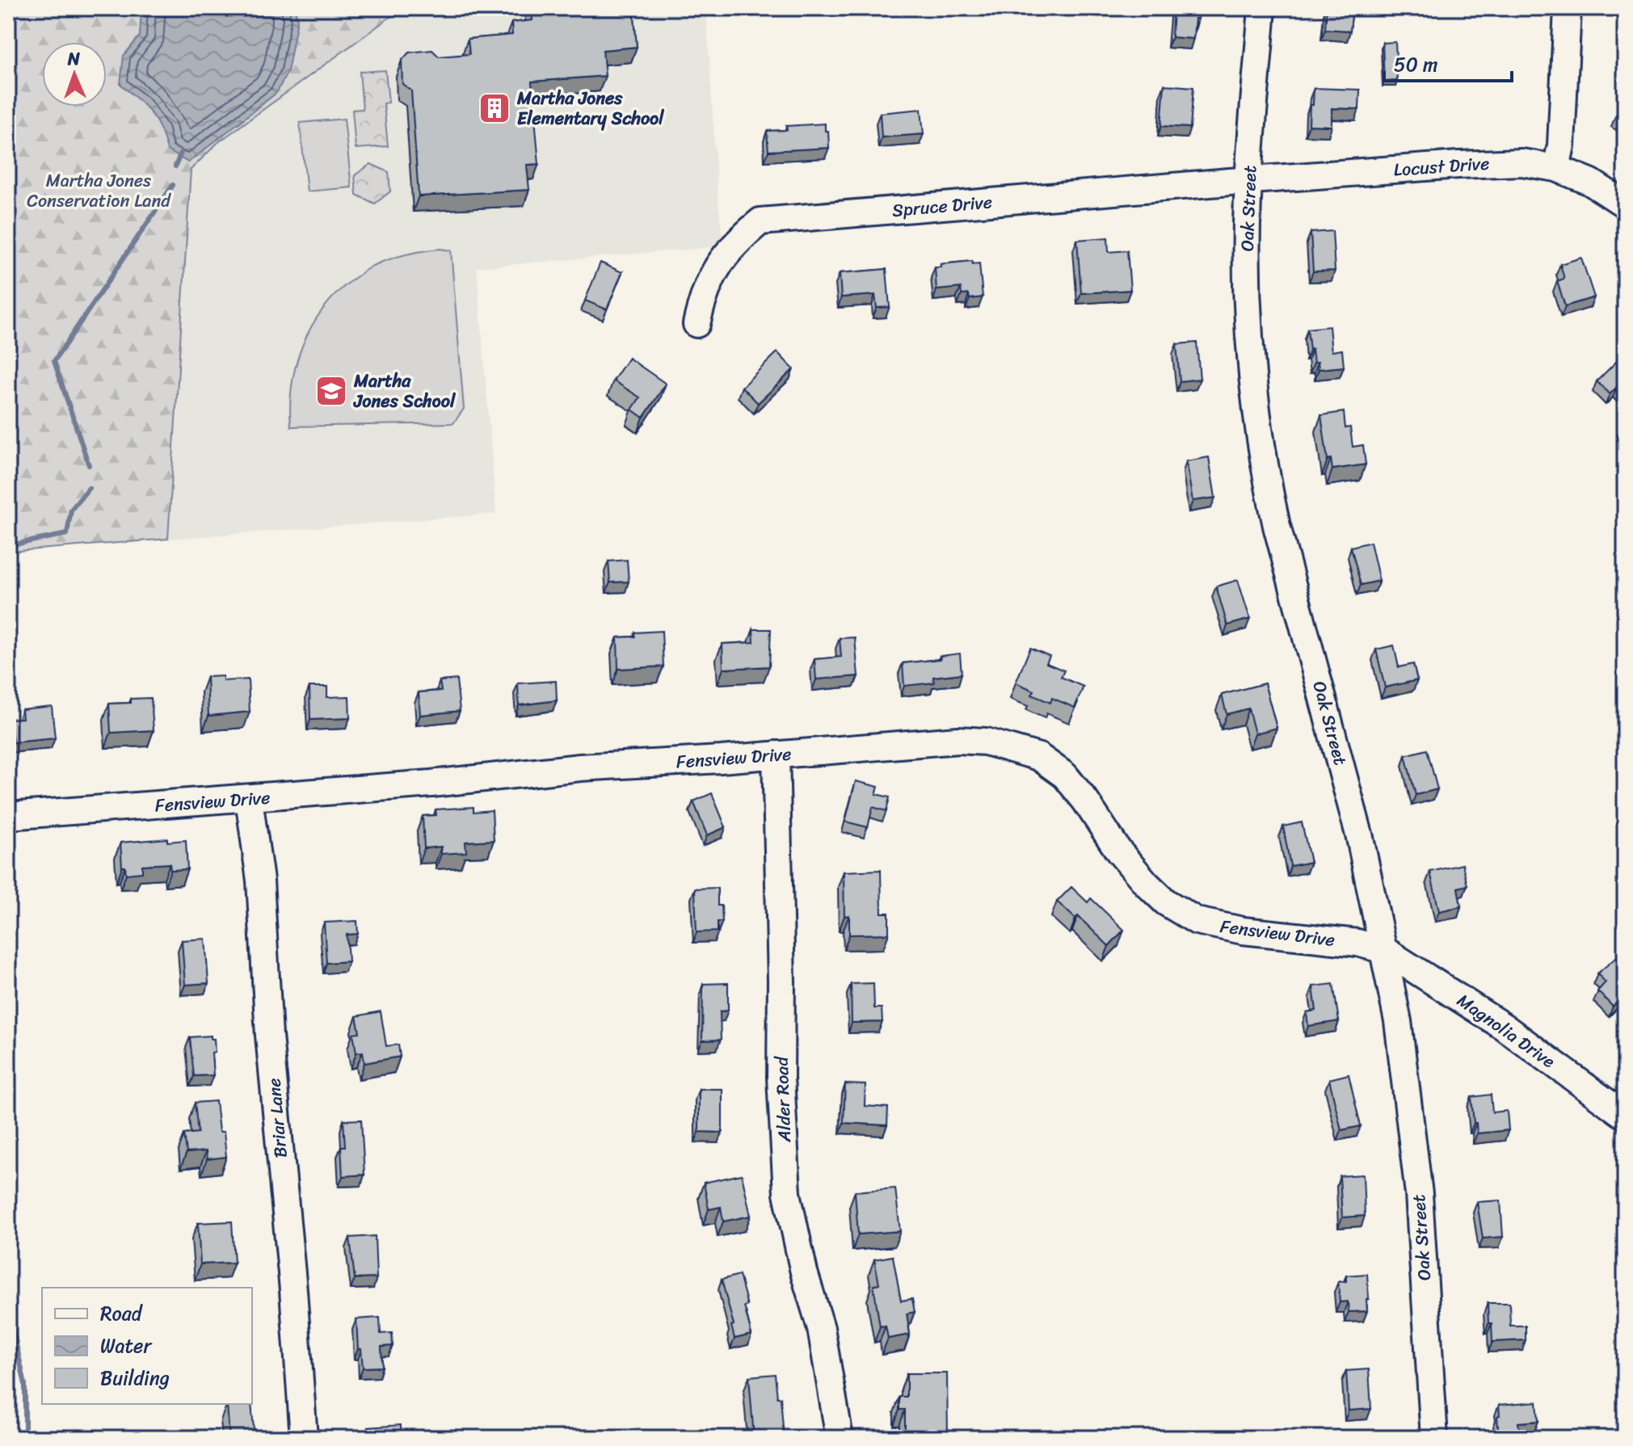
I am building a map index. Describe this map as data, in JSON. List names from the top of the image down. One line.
{"streets":{"street":["Locust Drive","Spruce Drive","Oak Street","Fensview Drive","Magnolia Drive","Alder Road","Briar Lane"]},"crossings":[["Locust Drive","Spruce Drive"],["Locust Drive","Oak Street"],["Spruce Drive","Oak Street"],["Oak Street","Fensview Drive"],["Oak Street","Magnolia Drive"],["Fensview Drive","Magnolia Drive"],["Fensview Drive","Alder Road"],["Fensview Drive","Briar Lane"]],"parks":["Martha Jones Conservation Land"],"places":{"building":["Martha Jones Elementary School"],"school or university":["Martha Jones School"]},"legend":["Road","Water","Building"],"scale_bar":"50 m","north":"top"}
